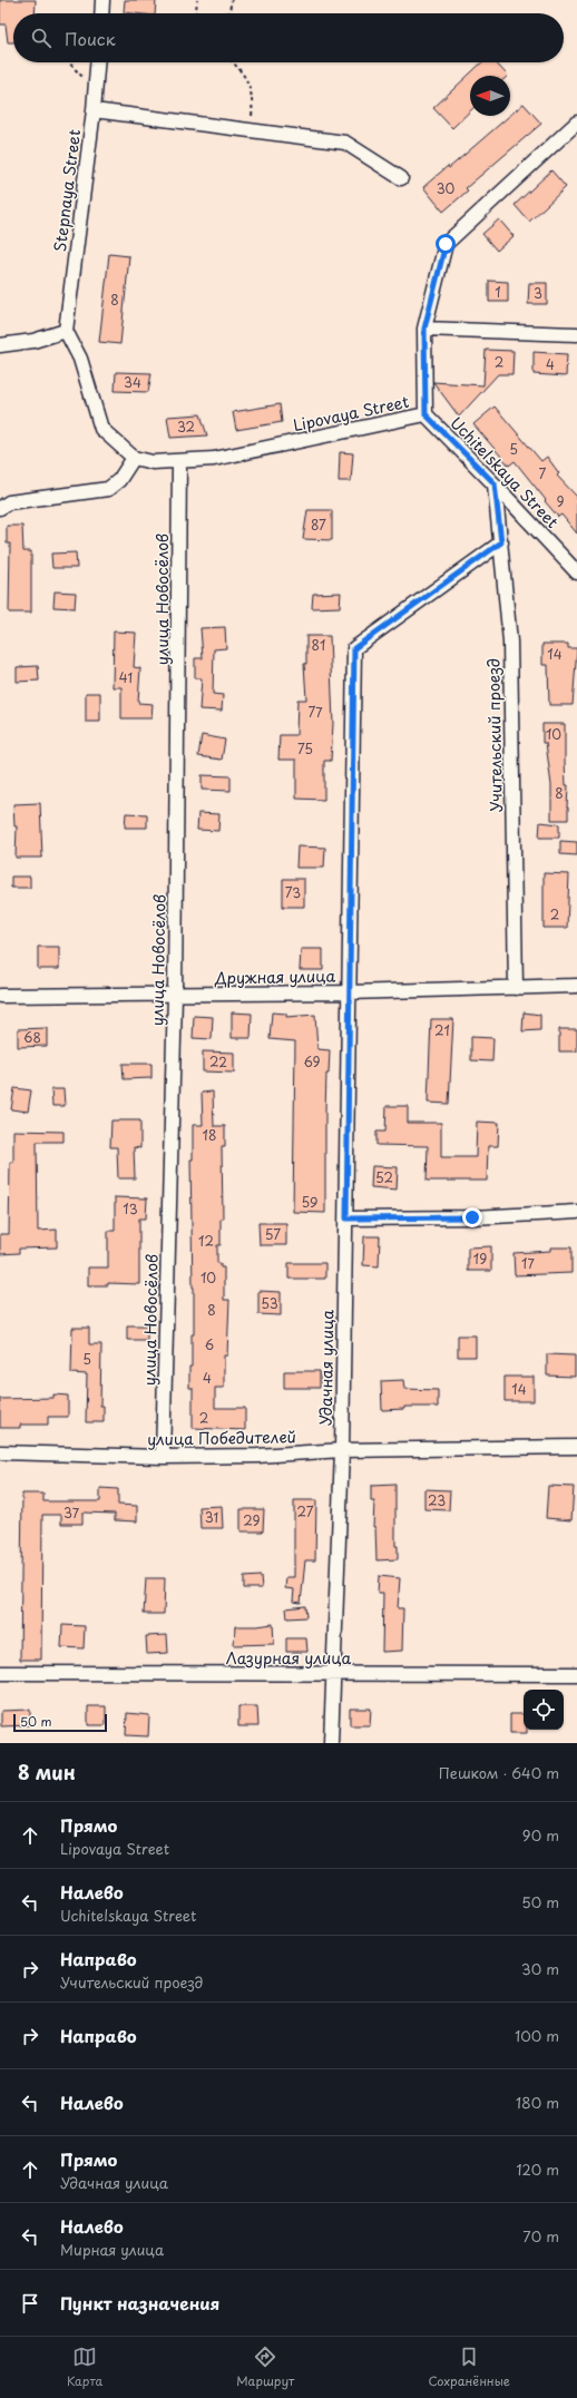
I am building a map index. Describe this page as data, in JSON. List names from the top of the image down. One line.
{"streets":{"street":["Stepnaya Street","Lipovaya Street","Uchitelskaya Street","улица Новосёлов","Учительский проезд","Дружная улица","Удачная улица","улица Победителей","Лазурная улица"]},"crossings":[["Lipovaya Street","Uchitelskaya Street"],["Lipovaya Street","улица Новосёлов"],["Uchitelskaya Street","Учительский проезд"],["улица Новосёлов","Дружная улица"],["улица Новосёлов","улица Победителей"],["Учительский проезд","Дружная улица"],["Учительский проезд","Удачная улица"],["Дружная улица","Удачная улица"],["Удачная улица","улица Победителей"],["Удачная улица","Лазурная улица"]],"house_numbers":["30","1","3","8","2","4","34","32","5","7","9","87","81","14","41","77","10","75","8","73","2","21","68","22","69","18","52","59","13","57","12","19","17","10","53","8","6","5","4","14","2","23","27","37","31","29"],"scale_bar":"50 m","north":"left","page":{"search":"Поиск","scale":"50 m","heading":["8 мин","Пешком · 640 m"],"list":[["Прямо","Lipovaya Street","90 m"],["Налево","Uchitelskaya Street","50 m"],["Направо","Учительский проезд","30 m"],["Направо","100 m"],["Налево","180 m"],["Прямо","Удачная улица","120 m"],["Налево","Мирная улица","70 m"],"Пункт назначения"],"nav":["Карта","Маршрут","Сохранённые"]}}
